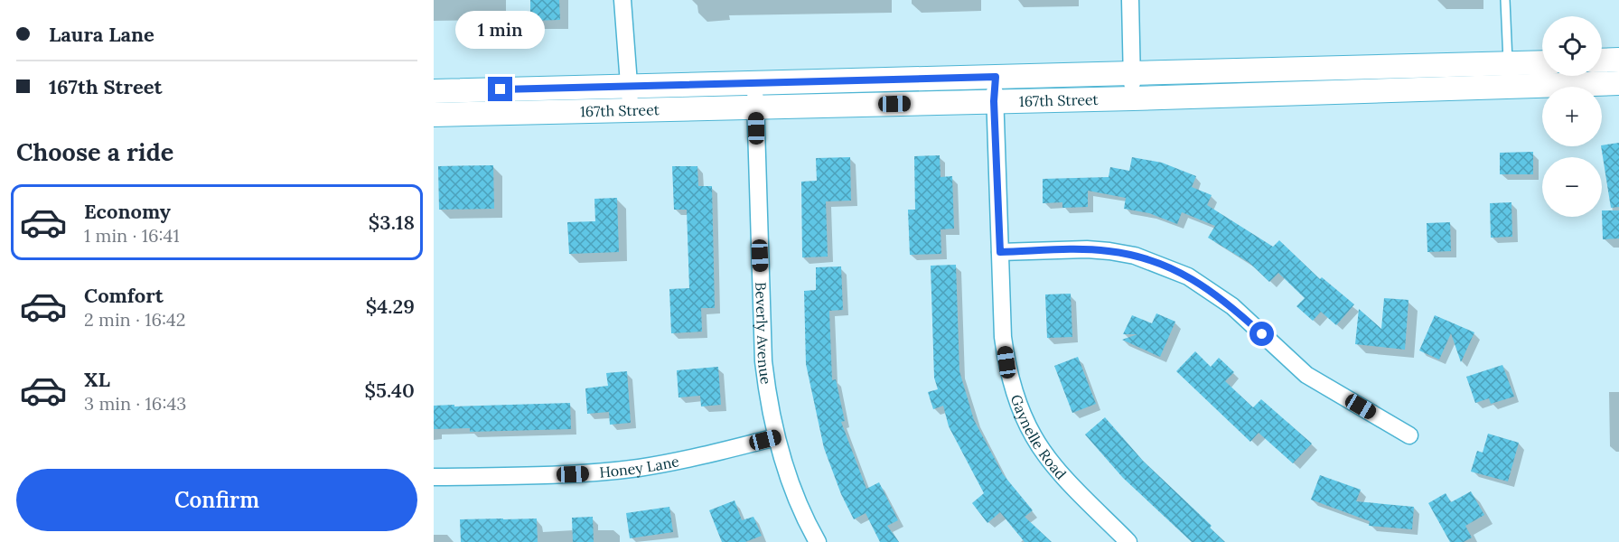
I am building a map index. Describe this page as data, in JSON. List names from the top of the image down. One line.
{"streets":{"main road":["167th Street"],"street":["Beverly Avenue","Gaynelle Road","Honey Lane"]},"crossings":[["167th Street","Beverly Avenue"],["167th Street","Gaynelle Road"],["Beverly Avenue","Honey Lane"]],"page":{"banner":["Laura Lane","167th Street"],"bubble":"1 min","map_buttons":["+","−"],"heading":"Choose a ride","list":[{"name":"Economy","note":"1 min · 16:41","value":"$3.18"},{"name":"Comfort","note":"2 min · 16:42","value":"$4.29"},{"name":"XL","note":"3 min · 16:43","value":"$5.40"}],"buttons":"Confirm"}}
